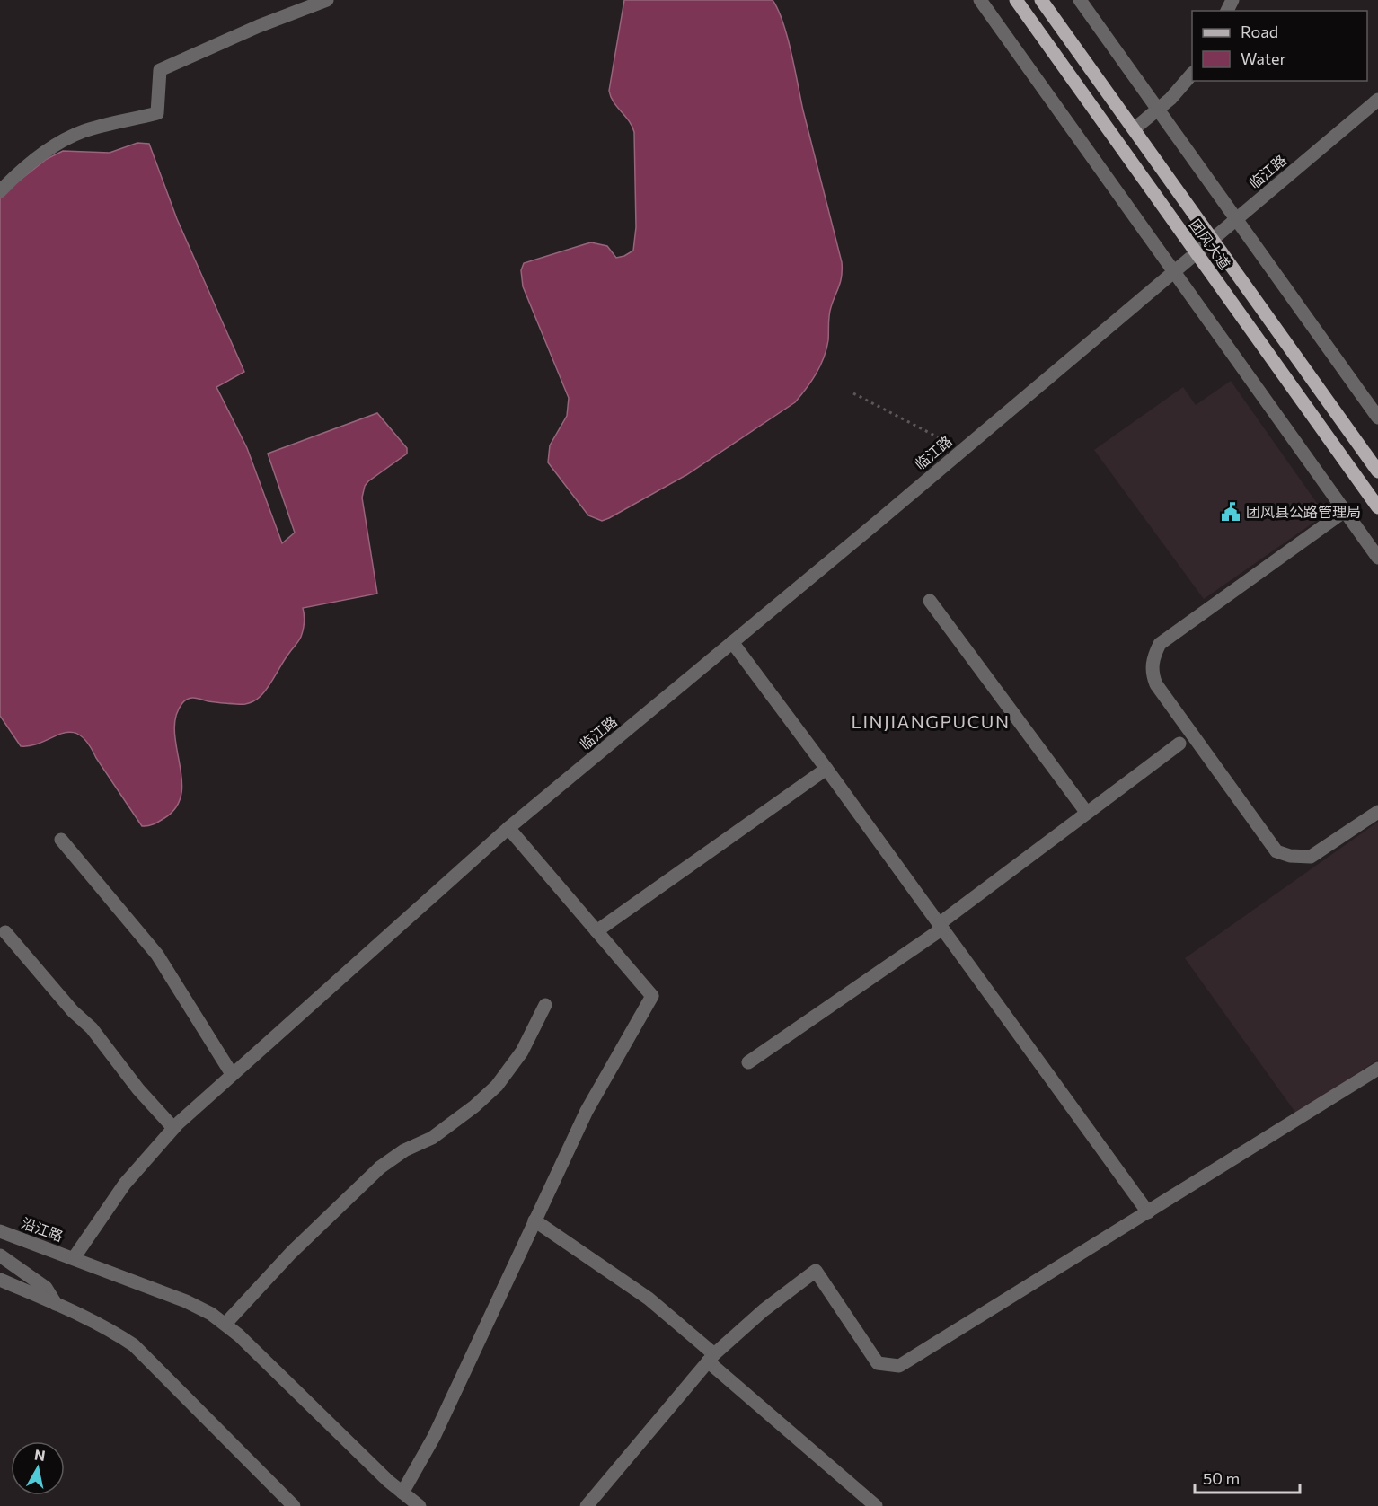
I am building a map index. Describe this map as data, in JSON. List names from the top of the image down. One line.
{"streets":{"main road":["团风大道"],"street":["临江路","沿江路"]},"crossings":[["临江路","团风大道"],["临江路","沿江路"]],"districts":["LINJIANGPUCUN"],"places":{"public building":["团风县公路管理局"]},"legend":["Road","Water"],"scale_bar":"50 m","north":"top"}
